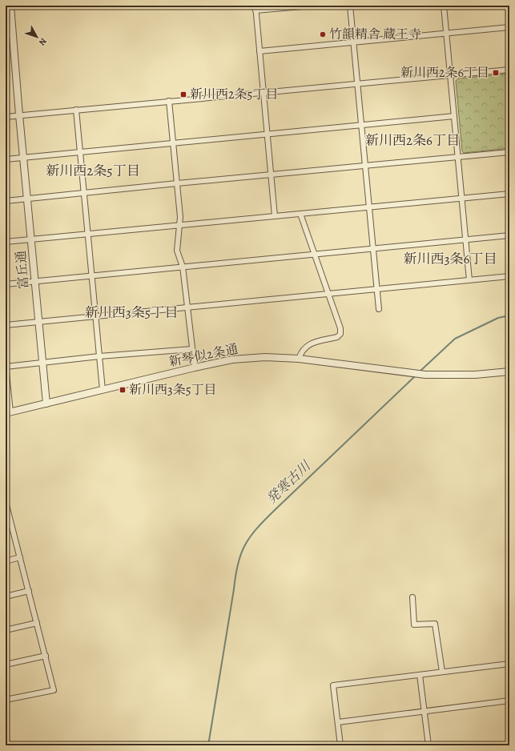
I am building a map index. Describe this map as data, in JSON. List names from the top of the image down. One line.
{"streets":{"street":["富丘通","新琴似2条通"]},"crossings":[["富丘通","新琴似2条通"]],"districts":["新川西2条6丁目","新川西2条5丁目","新川西3条6丁目","新川西3条5丁目"],"water":["発寒古川"],"places":{"other":["竹韻精舎 蔵王寺"],"transit":["新川西2条6丁目","新川西2条5丁目","新川西3条5丁目"]},"north":"bottom right"}
